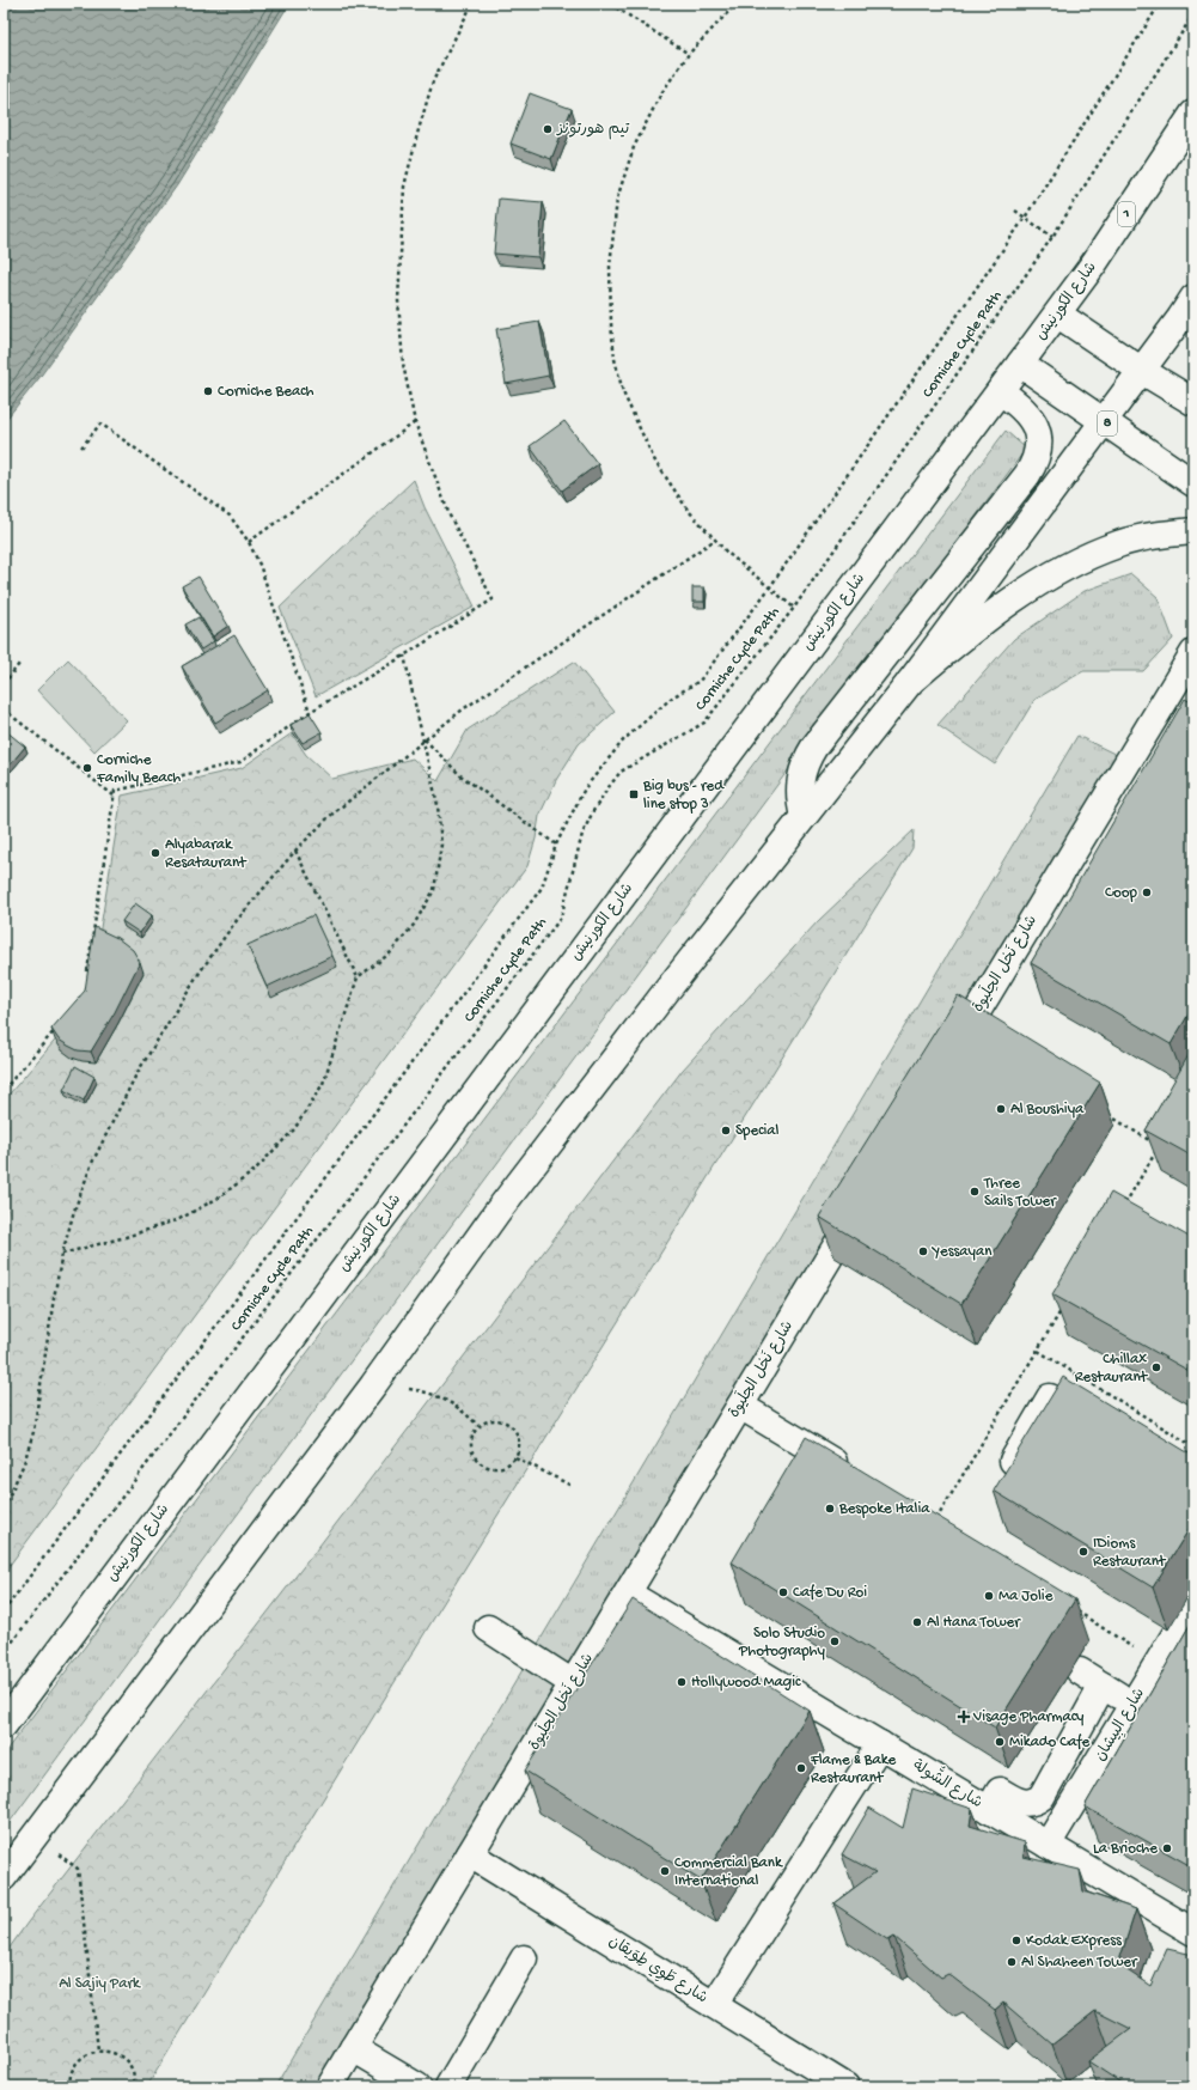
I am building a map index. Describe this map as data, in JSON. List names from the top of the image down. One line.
{"streets":{"main road":["1","شارع الكورنيش","8","شارع نَخل الحِلَيوة","شارع البِيشان","شارع الشُّولة","شارع طَوِي طِوَيقان"],"path":["Corniche Cycle Path"]},"crossings":[["شارع الكورنيش","8"],["شارع نَخل الحِلَيوة","شارع الشُّولة"],["شارع نَخل الحِلَيوة","شارع طَوِي طِوَيقان"],["شارع البِيشان","شارع الشُّولة"]],"parks":["Al Sajiy Park"],"places":{"other":["تيم هورتونز","Corniche Beach","Corniche Family Beach","Alyabarak Resataurant","Coop","Al Boushiya","Special","Three Sails Tower","Yessayan","Chillax Restaurant","Bespoke Italia","IDioms Restaurant","Cafe Du Roi","Ma Jolie","Al Hana Tower","Solo Studio Photography","Hollywood Magic","Mikado Cafe","Flame & Bake Restaurant","La Brioche","Commercial Bank International","Kodak Express","Al Shaheen Tower"],"transit":["Big bus - red line stop 3"],"health":["Visage Pharmacy"]}}
